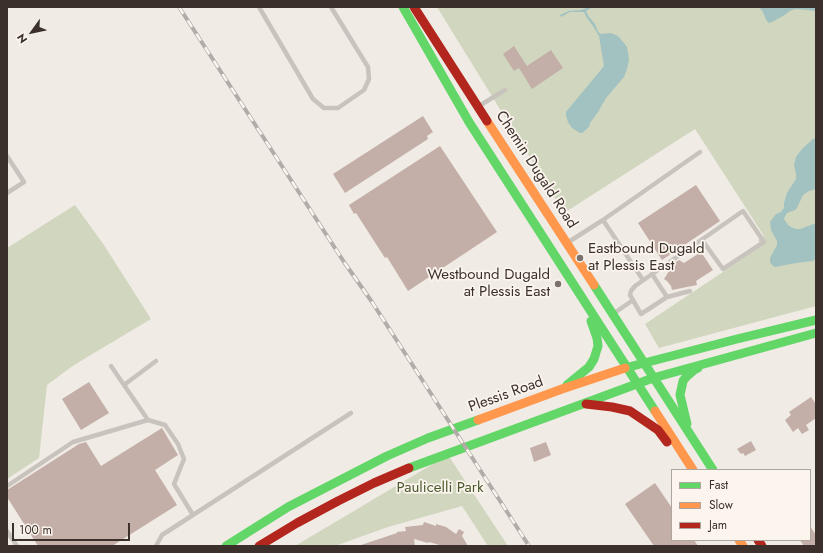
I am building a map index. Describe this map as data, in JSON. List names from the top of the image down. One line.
{"streets":{"main road":["Chemin Dugald Road","Plessis Road"]},"crossings":[["Chemin Dugald Road","Plessis Road"]],"parks":["Paulicelli Park"],"places":["Eastbound Dugald at Plessis East","Westbound Dugald at Plessis East"],"legend":["Fast","Slow","Jam"],"scale_bar":"100 m","north":"bottom left"}
